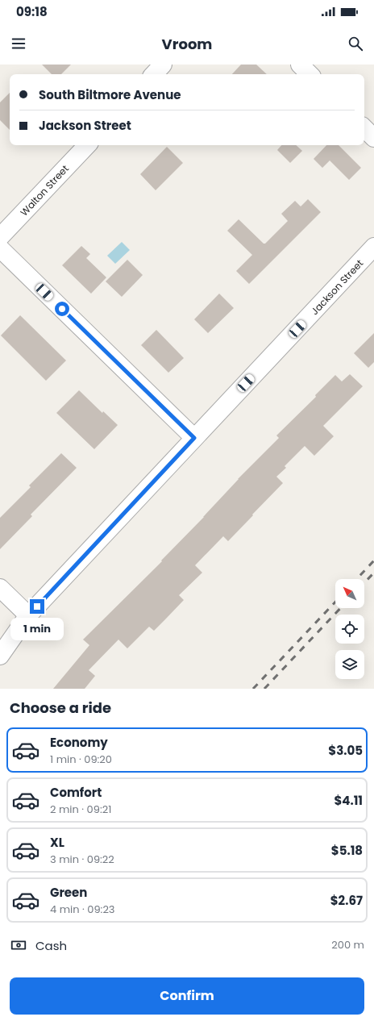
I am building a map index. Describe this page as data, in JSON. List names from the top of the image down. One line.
{"streets":{"street":["Walton Street","Jackson Street"]},"north":"top left","page":{"status":"09:18","header":"Vroom","banner":["South Biltmore Avenue","Jackson Street"],"bubble":"1 min","heading":"Choose a ride","list":[{"name":"Economy","note":"1 min · 09:20","value":"$3.05"},{"name":"Comfort","note":"2 min · 09:21","value":"$4.11"},{"name":"XL","note":"3 min · 09:22","value":"$5.18"},{"name":"Green","note":"4 min · 09:23","value":"$2.67"}],"pay":["Cash","200 m"],"buttons":"Confirm"}}
